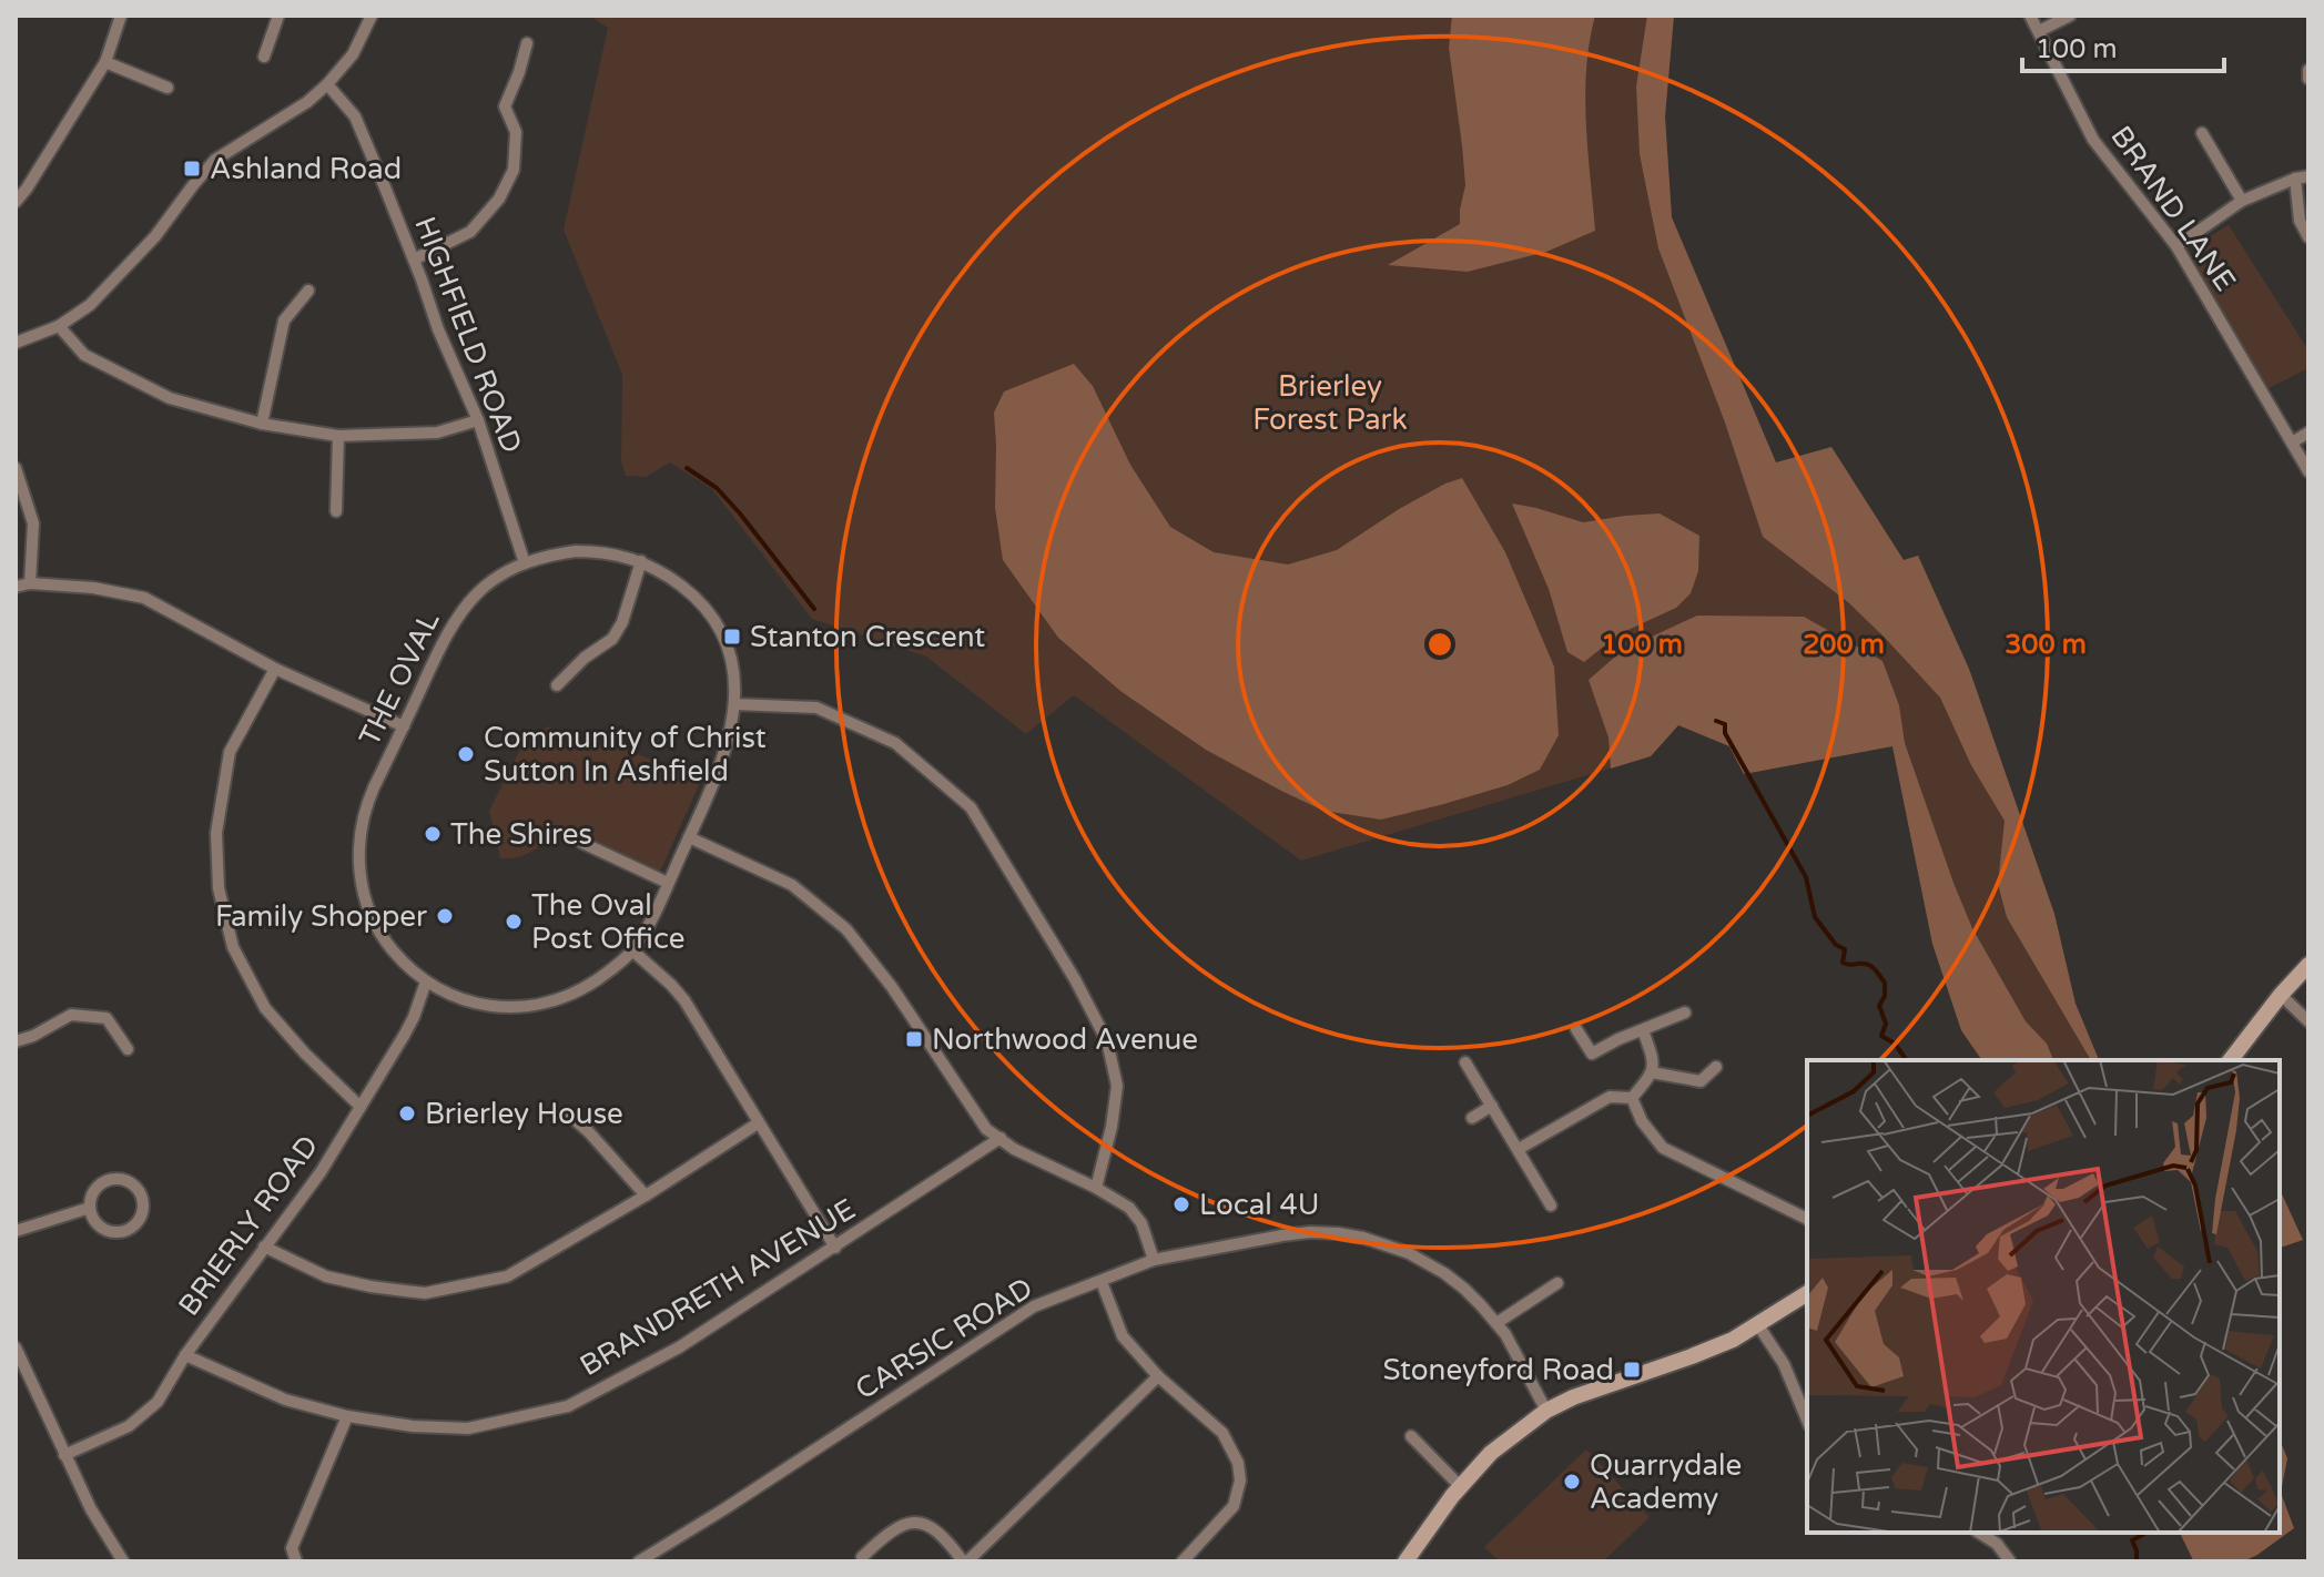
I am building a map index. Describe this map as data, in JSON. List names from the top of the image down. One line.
{"streets":{"street":["BRAND LANE","HIGHFIELD ROAD","THE OVAL","BRIERLY ROAD","BRANDRETH AVENUE","CARSIC ROAD"]},"crossings":[["HIGHFIELD ROAD","THE OVAL"],["THE OVAL","BRIERLY ROAD"],["BRIERLY ROAD","BRANDRETH AVENUE"]],"parks":["Brierley Forest Park"],"places":{"transit":["Ashland Road","Stanton Crescent","Northwood Avenue","Stoneyford Road"],"other":["Community of Christ Sutton In Ashfield","The Shires","Family Shopper","The Oval Post Office","Brierley House","Local 4U","Quarrydale Academy"]},"scale_bar":"100 m","rings":["100 m","200 m","300 m"]}
